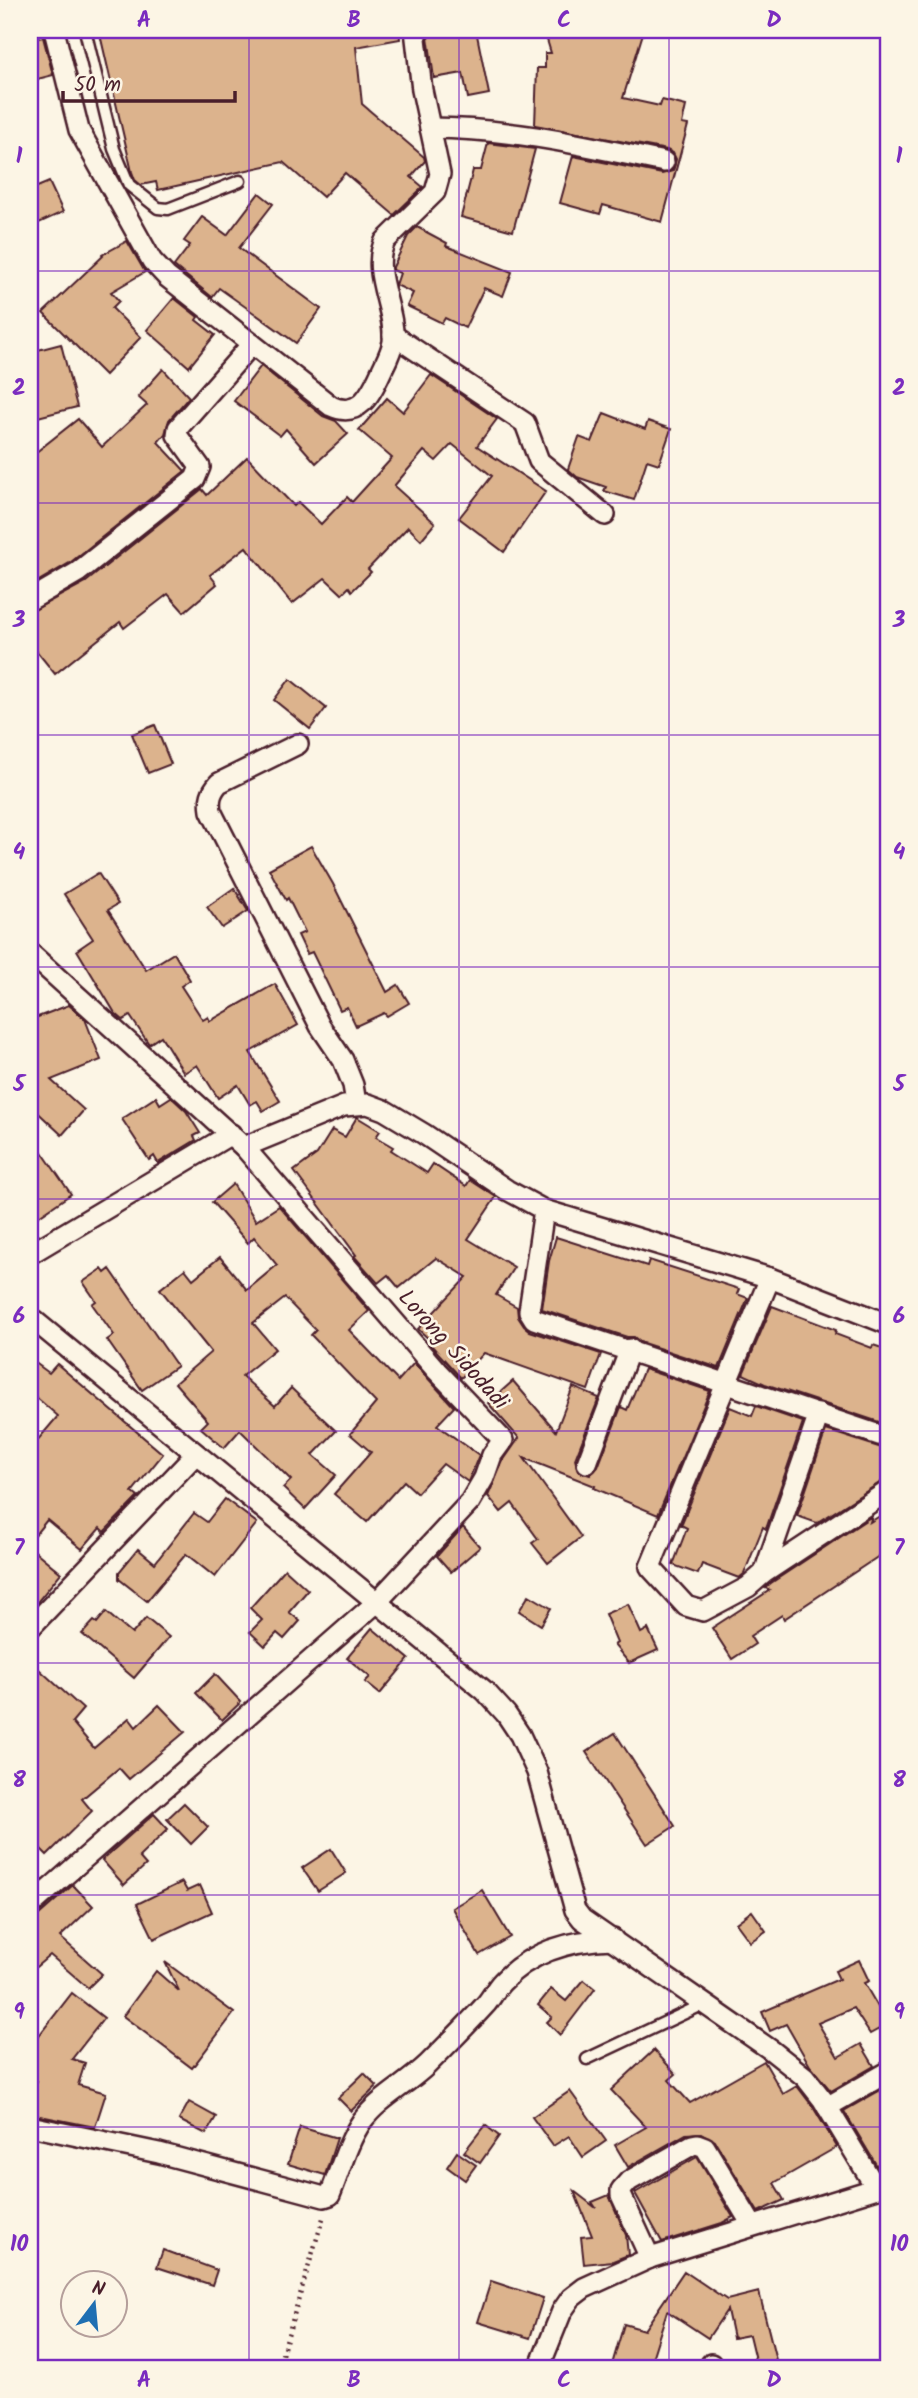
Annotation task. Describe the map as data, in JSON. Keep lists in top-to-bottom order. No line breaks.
{"streets":{"street":["Lorong Sidodadi"]},"scale_bar":"50 m","north":"top","grid":{"columns":["A","B","C","D"],"rows":["1","2","3","4","5","6","7","8","9","10"]}}
